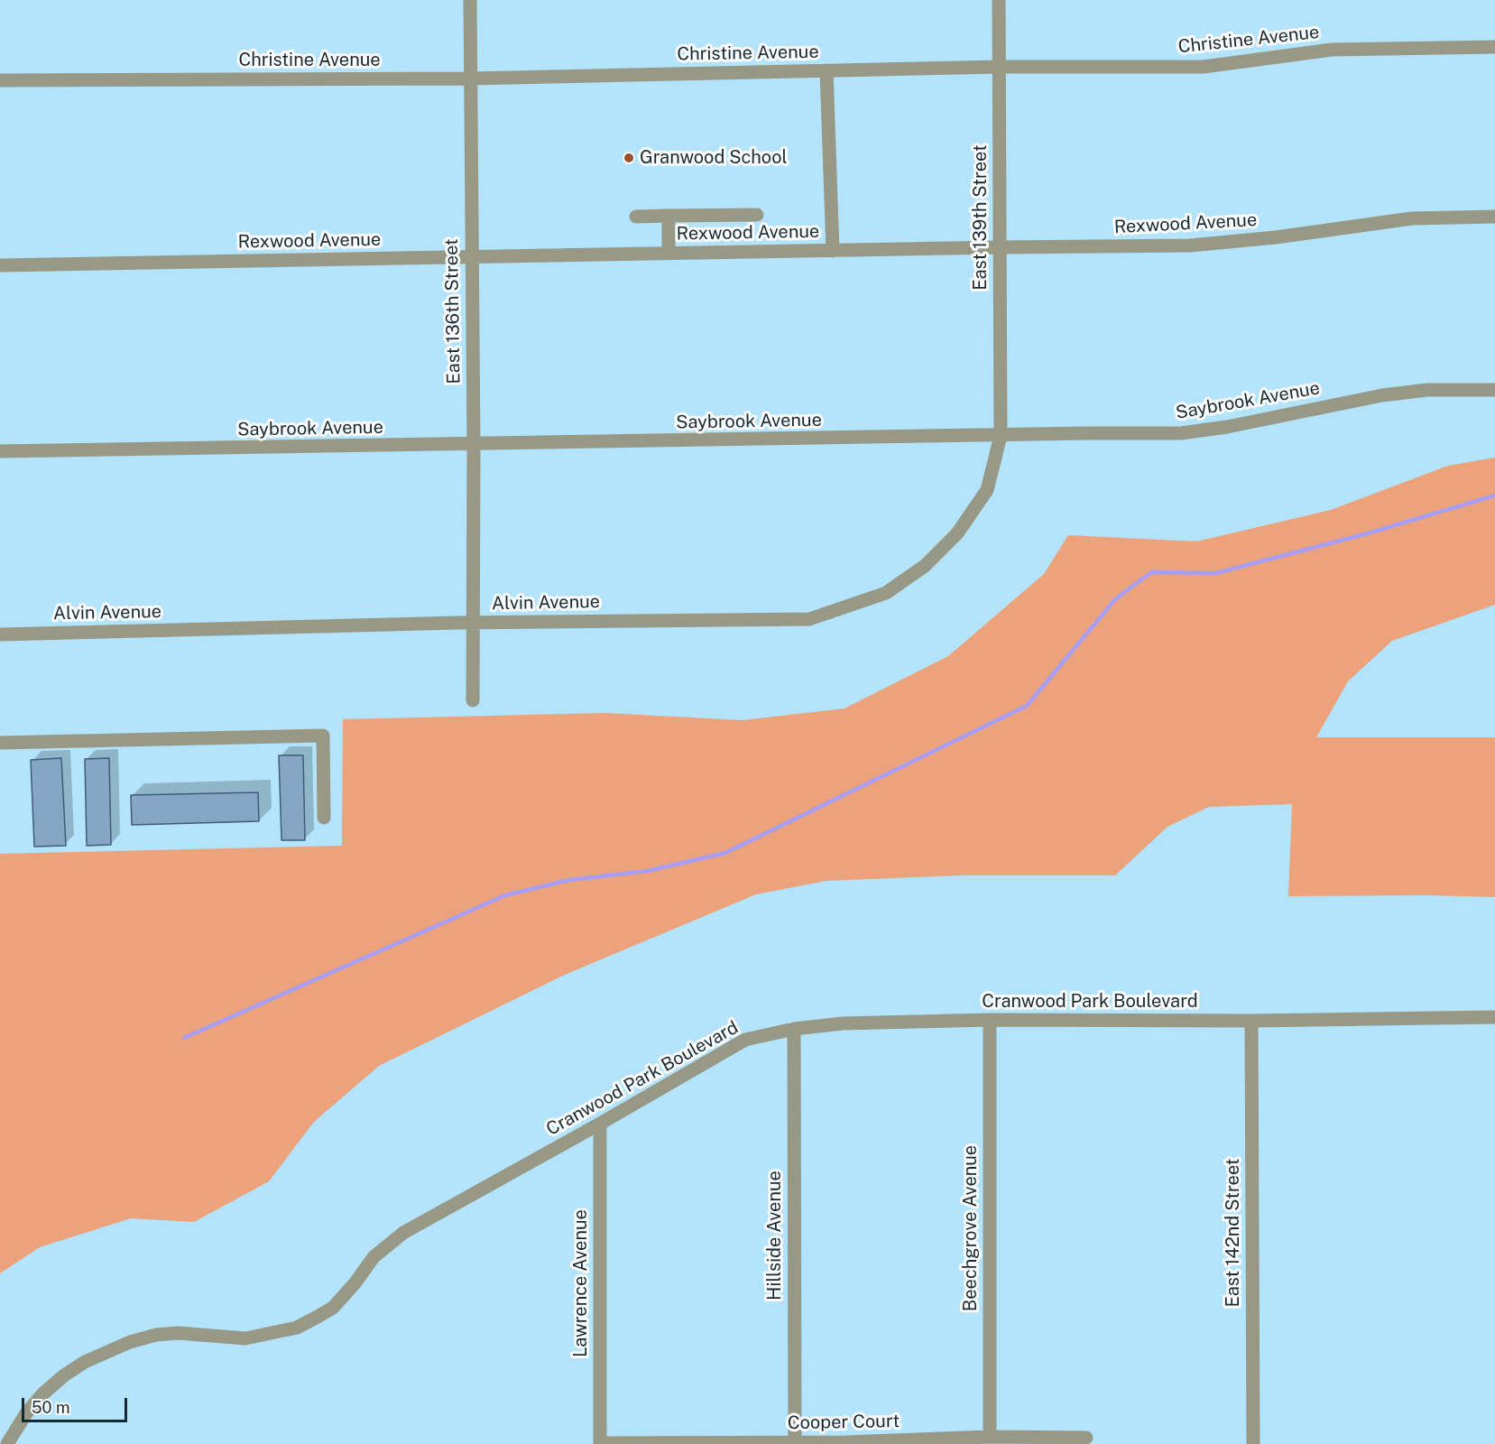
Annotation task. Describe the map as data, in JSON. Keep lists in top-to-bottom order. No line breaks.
{"streets":{"street":["Christine Avenue","East 139th Street","Rexwood Avenue","East 136th Street","Saybrook Avenue","Alvin Avenue","Cranwood Park Boulevard","Beechgrove Avenue","East 142nd Street","Hillside Avenue","Lawrence Avenue","Cooper Court"]},"crossings":[["Christine Avenue","East 139th Street"],["Christine Avenue","East 136th Street"],["East 139th Street","Rexwood Avenue"],["East 139th Street","Saybrook Avenue"],["East 139th Street","Alvin Avenue"],["Rexwood Avenue","East 136th Street"],["East 136th Street","Saybrook Avenue"],["East 136th Street","Alvin Avenue"],["Saybrook Avenue","Alvin Avenue"],["Cranwood Park Boulevard","Beechgrove Avenue"],["Cranwood Park Boulevard","East 142nd Street"],["Cranwood Park Boulevard","Hillside Avenue"],["Cranwood Park Boulevard","Lawrence Avenue"],["Beechgrove Avenue","Cooper Court"],["Hillside Avenue","Cooper Court"],["Lawrence Avenue","Cooper Court"]],"places":["Granwood School"],"scale_bar":"50 m"}
